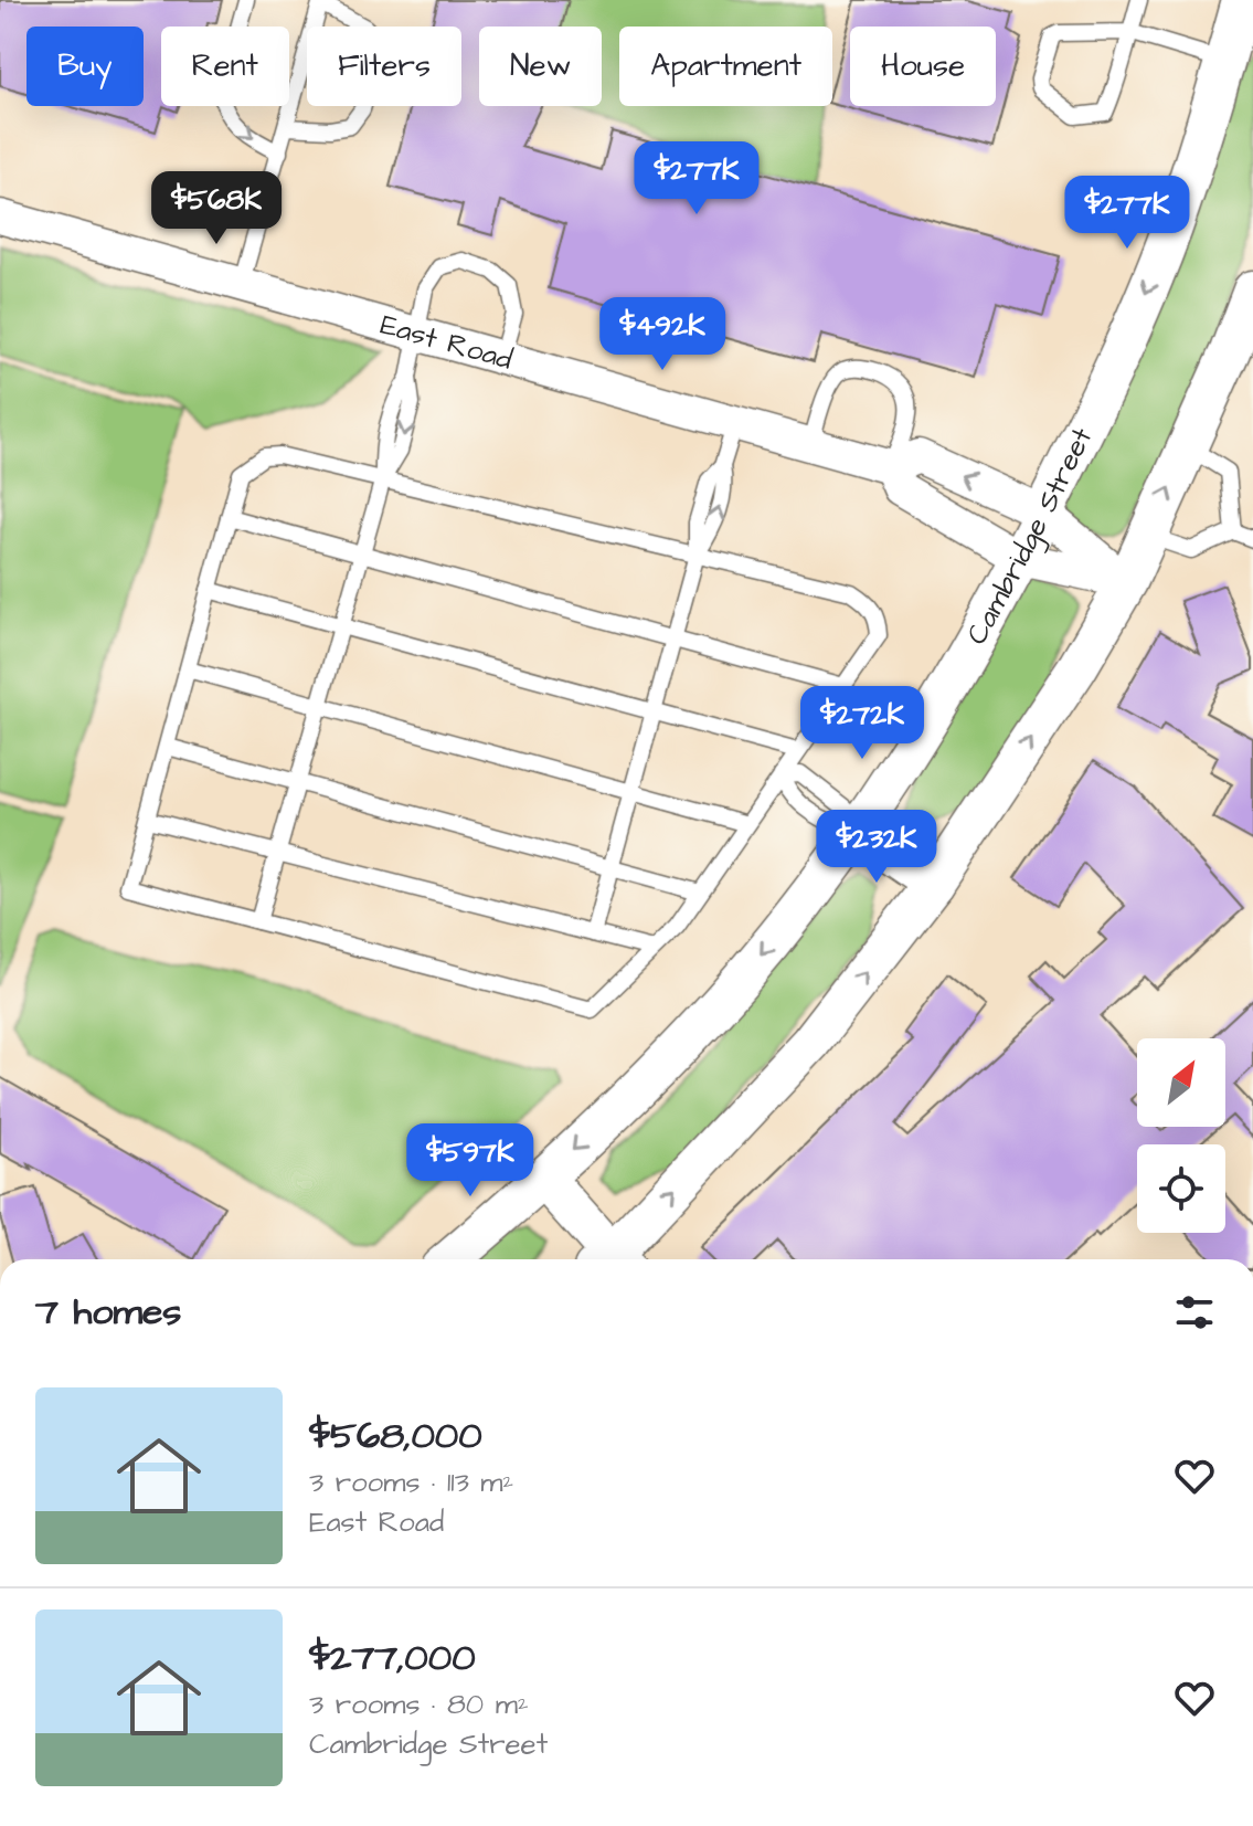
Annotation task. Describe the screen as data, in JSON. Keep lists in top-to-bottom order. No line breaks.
{"streets":{"street":["East Road","Cambridge Street"]},"crossings":[["East Road","Cambridge Street"]],"north":"top right","page":{"chip":["Buy","Rent","Filters","New","Apartment","House"],"price":["$277K","$568K","$277K","$492K","$272K","$232K","$597K"],"heading":"7 homes","list":[{"name":"$568,000","note":"3 rooms · 113 m² · East Road"},{"name":"$277,000","note":"3 rooms · 80 m² · Cambridge Street"}]}}
